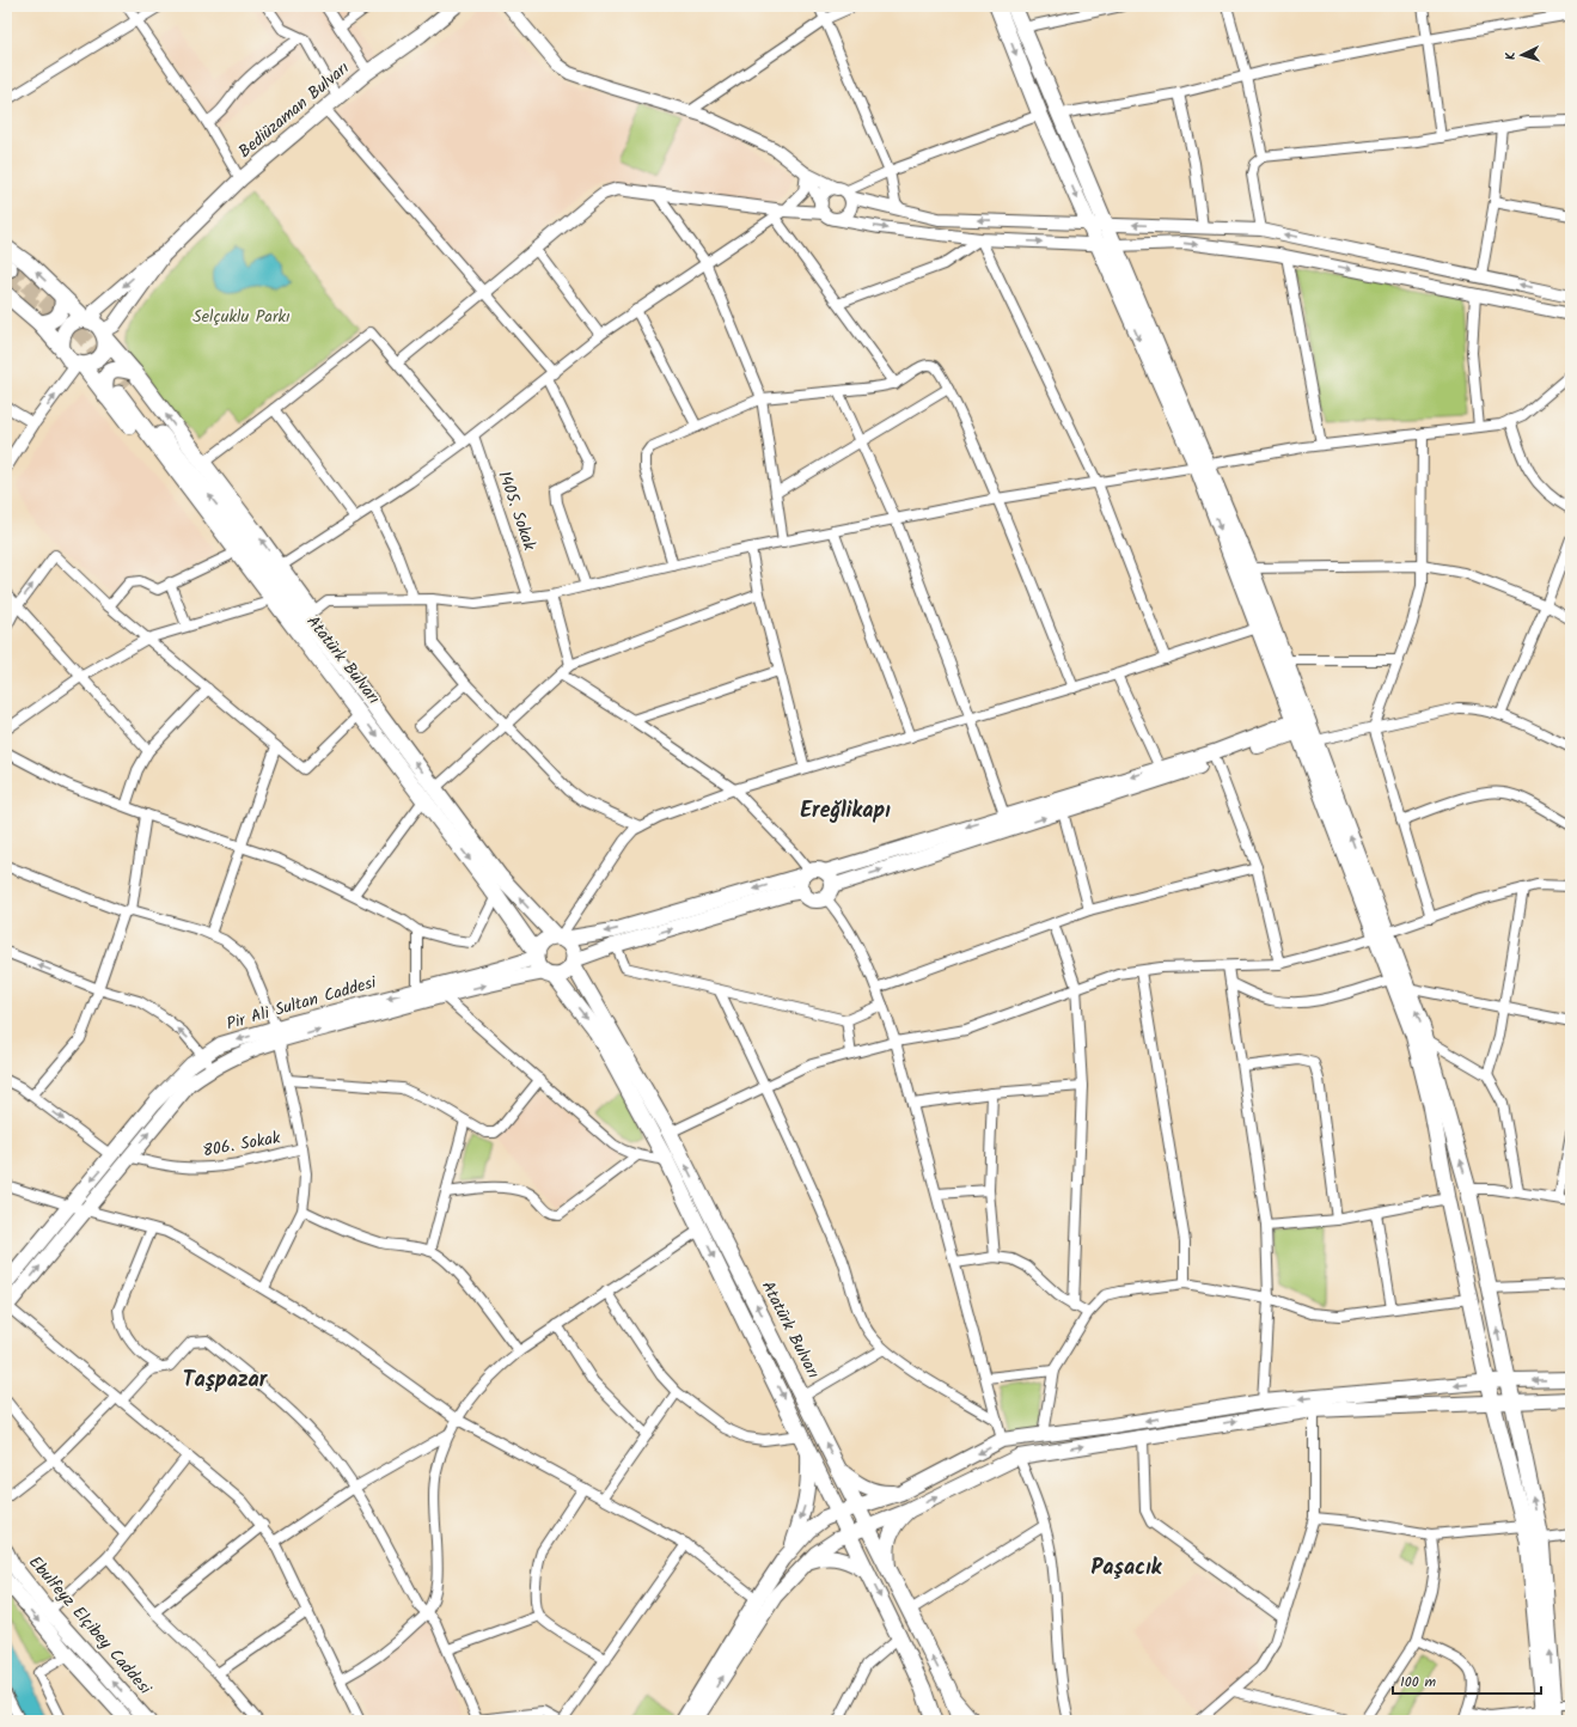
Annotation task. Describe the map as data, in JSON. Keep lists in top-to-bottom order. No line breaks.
{"streets":{"main road":["Bediüzaman Bulvarı","Atatürk Bulvarı","Pir Ali Sultan Caddesi","Ebulfeyz Elçibey Caddesi"],"street":["1405. Sokak","806. Sokak"]},"districts":["Ereğlikapı","Taşpazar","Paşacık"],"parks":["Selçuklu Parkı"],"scale_bar":"100 m","north":"left"}
